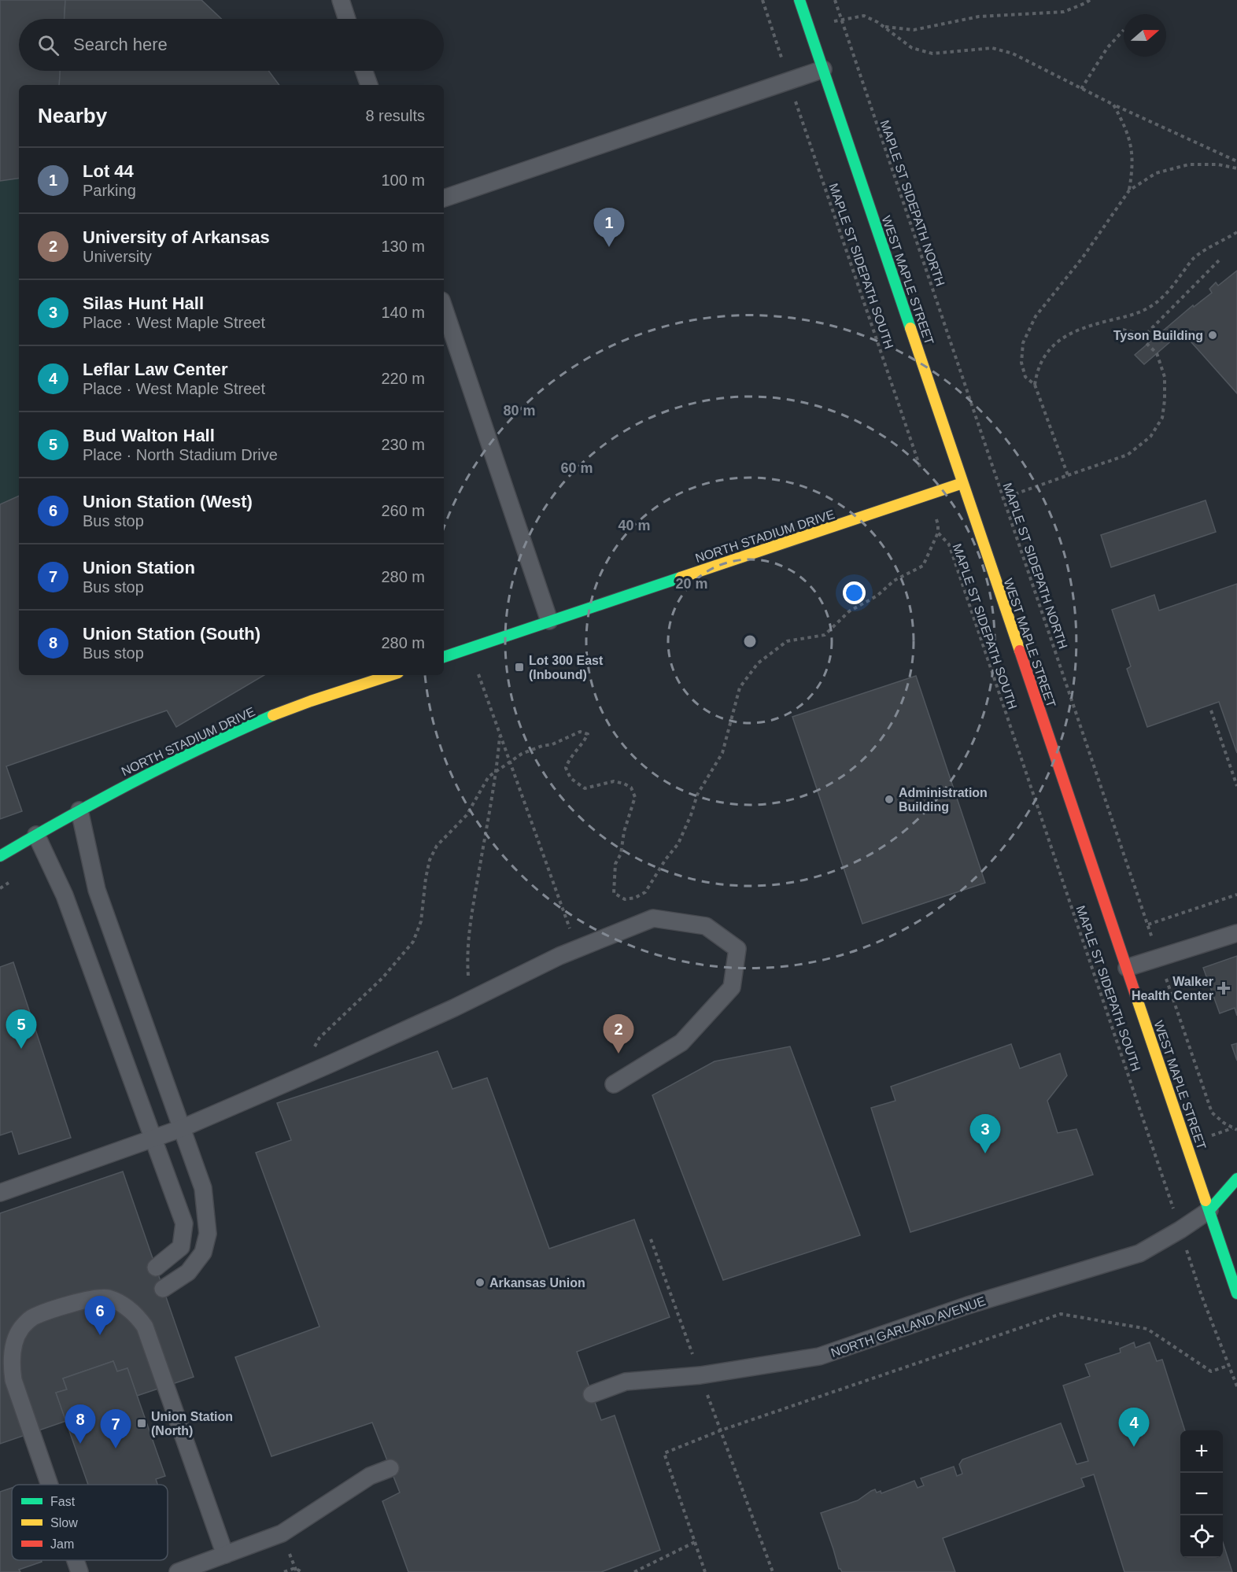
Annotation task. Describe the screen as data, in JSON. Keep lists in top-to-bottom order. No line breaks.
{"streets":{"main road":["WEST MAPLE STREET","NORTH STADIUM DRIVE","NORTH GARLAND AVENUE"],"path":["MAPLE ST SIDEPATH NORTH","MAPLE ST SIDEPATH SOUTH"]},"crossings":[["MAPLE ST SIDEPATH SOUTH","NORTH STADIUM DRIVE"],["WEST MAPLE STREET","NORTH STADIUM DRIVE"],["WEST MAPLE STREET","NORTH GARLAND AVENUE"]],"places":{"other":["Tyson Building","Administration Building","Arkansas Union"],"transit":["Lot 300 East (Inbound)","Union Station (North)"],"health":["Walker Health Center"]},"legend":["Fast","Slow","Jam"],"north":"right","page":{"search":"Search here","heading":["Nearby","8 results"],"list":[{"mark":"1","name":"Lot 44","note":"Parking","value":"100 m"},{"mark":"2","name":"University of Arkansas","note":"University","value":"130 m"},{"mark":"3","name":"Silas Hunt Hall","note":"Place · West Maple Street","value":"140 m"},{"mark":"4","name":"Leflar Law Center","note":"Place · West Maple Street","value":"220 m"},{"mark":"5","name":"Bud Walton Hall","note":"Place · North Stadium Drive","value":"230 m"},{"mark":"6","name":"Union Station (West)","note":"Bus stop","value":"260 m"},{"mark":"7","name":"Union Station","note":"Bus stop","value":"280 m"},{"mark":"8","name":"Union Station (South)","note":"Bus stop","value":"280 m"}],"pins":["1","5","2","3","6","8","4","7"],"map_buttons":["+","−"]},"rings":["80 m","60 m","40 m","20 m"]}
